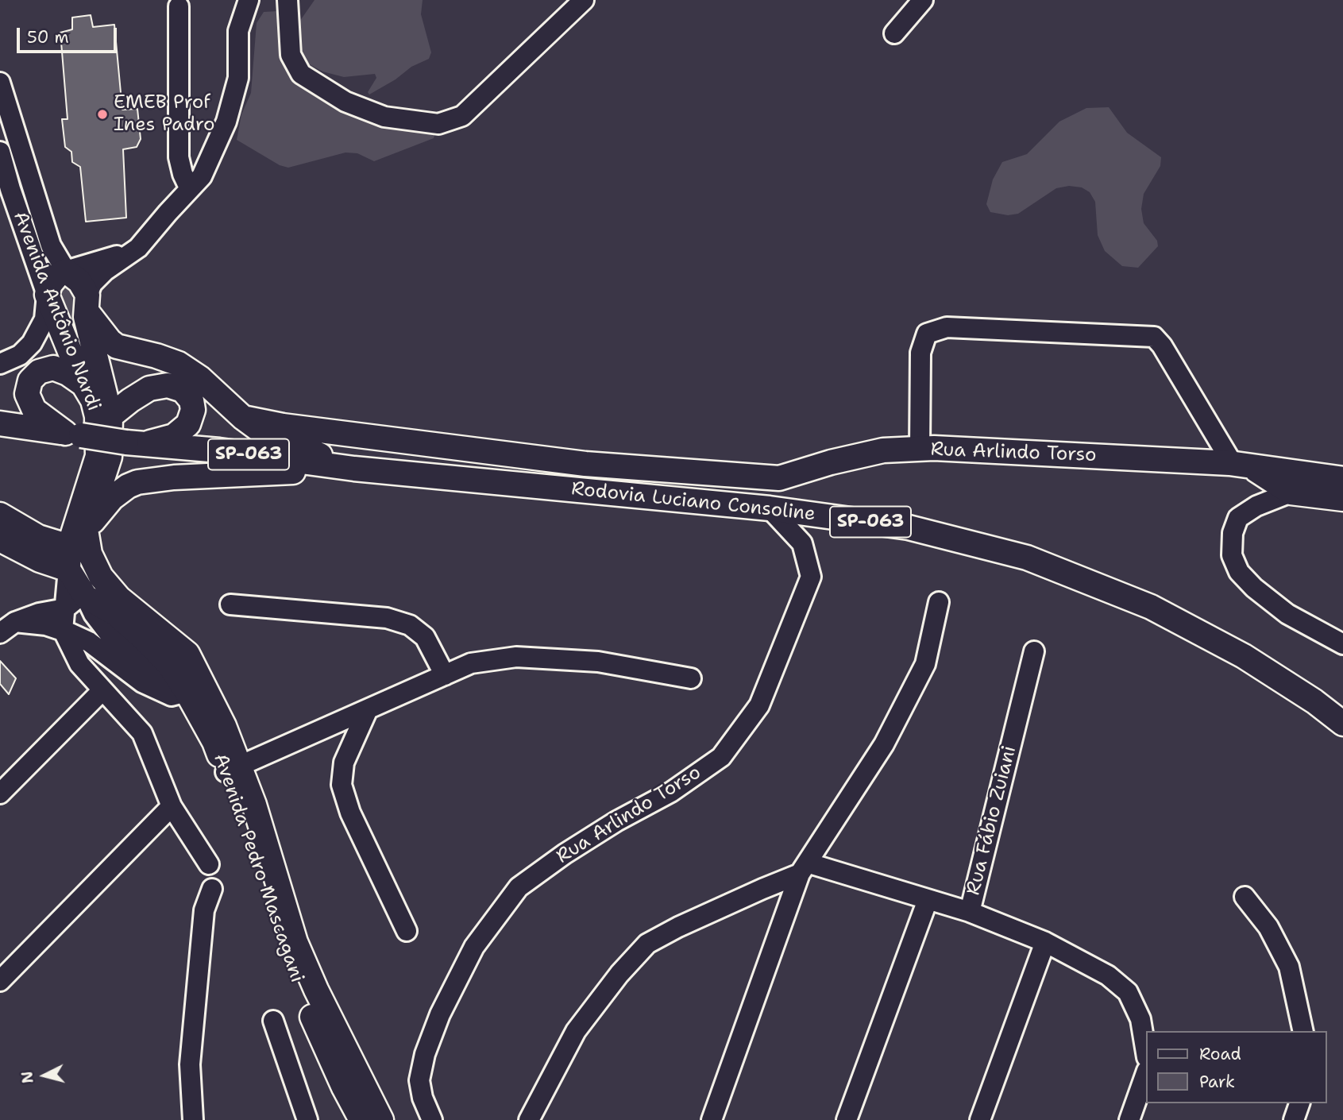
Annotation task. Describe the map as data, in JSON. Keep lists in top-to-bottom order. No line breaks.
{"streets":{"main road":["Avenida Antônio Nardi","Rua Arlindo Torso","SP-063","Rodovia Luciano Consoline","Avenida Pedro Mascagani"],"street":["Rua Fábio Zuiani"]},"crossings":[["Avenida Antônio Nardi","Avenida Pedro Mascagani"],["Rua Arlindo Torso","Rodovia Luciano Consoline"]],"places":["EMEB Prof Ines Padro"],"legend":["Road","Park"],"scale_bar":"50 m","north":"left"}
